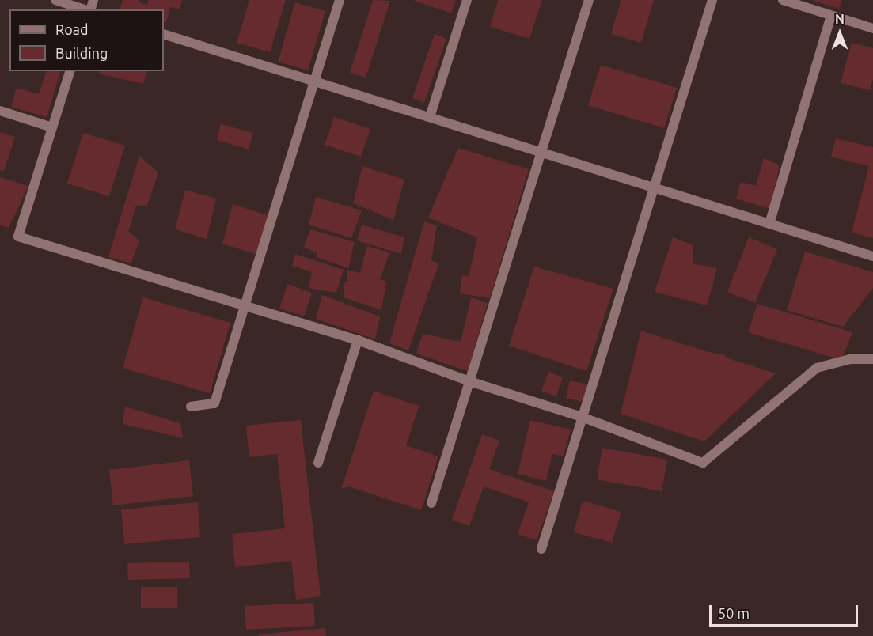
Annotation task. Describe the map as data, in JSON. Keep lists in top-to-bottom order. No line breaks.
{"legend":["Road","Building"],"scale_bar":"50 m","north":"top"}
